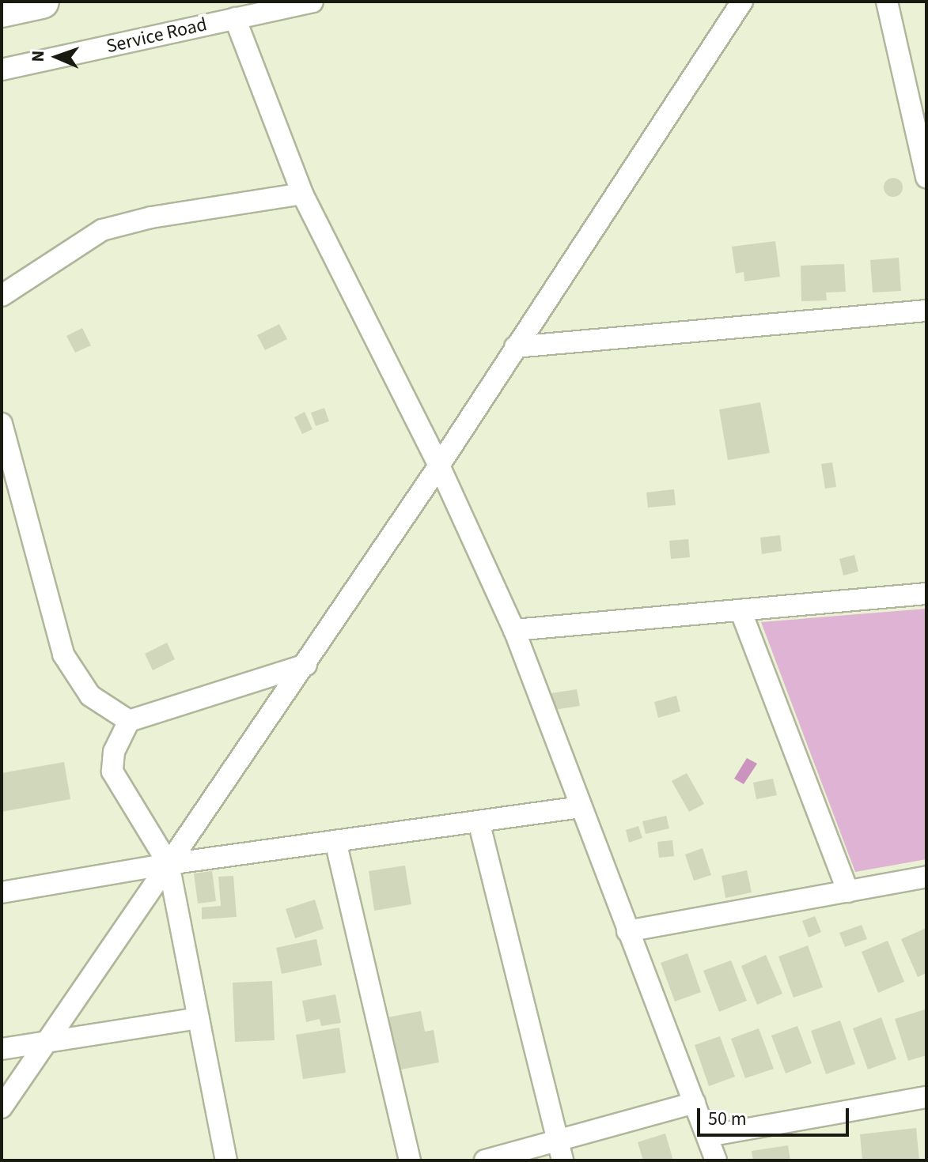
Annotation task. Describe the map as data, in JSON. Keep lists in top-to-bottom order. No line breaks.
{"streets":{"street":["Service Road"]},"scale_bar":"50 m","north":"left"}
